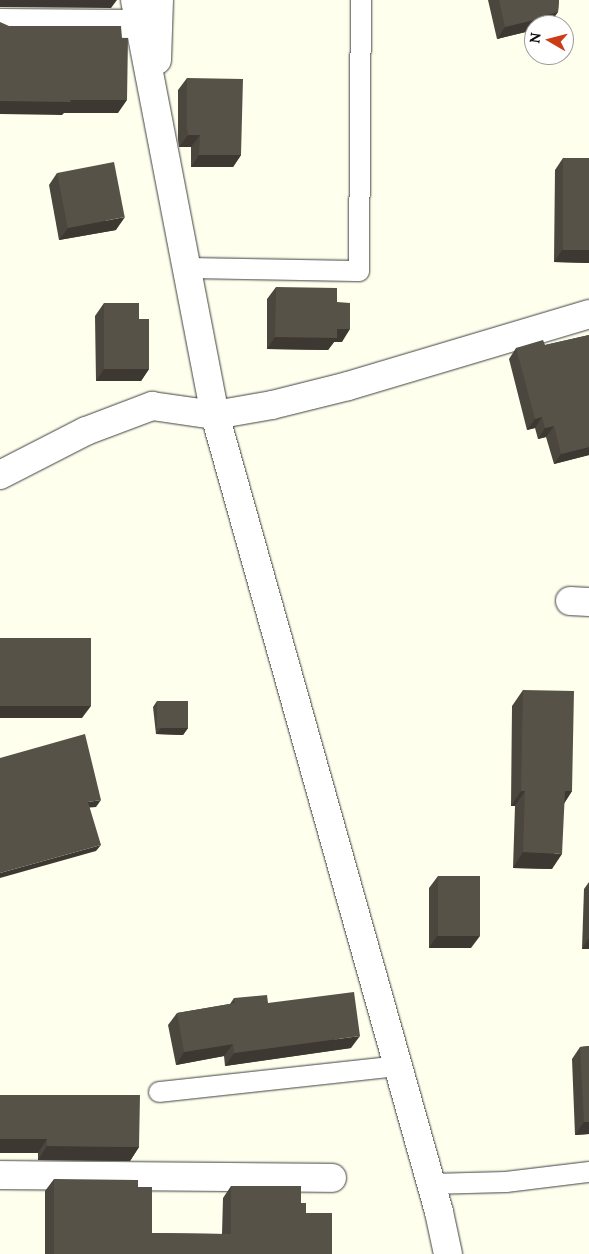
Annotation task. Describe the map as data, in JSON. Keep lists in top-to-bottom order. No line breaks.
{"north":"left"}
